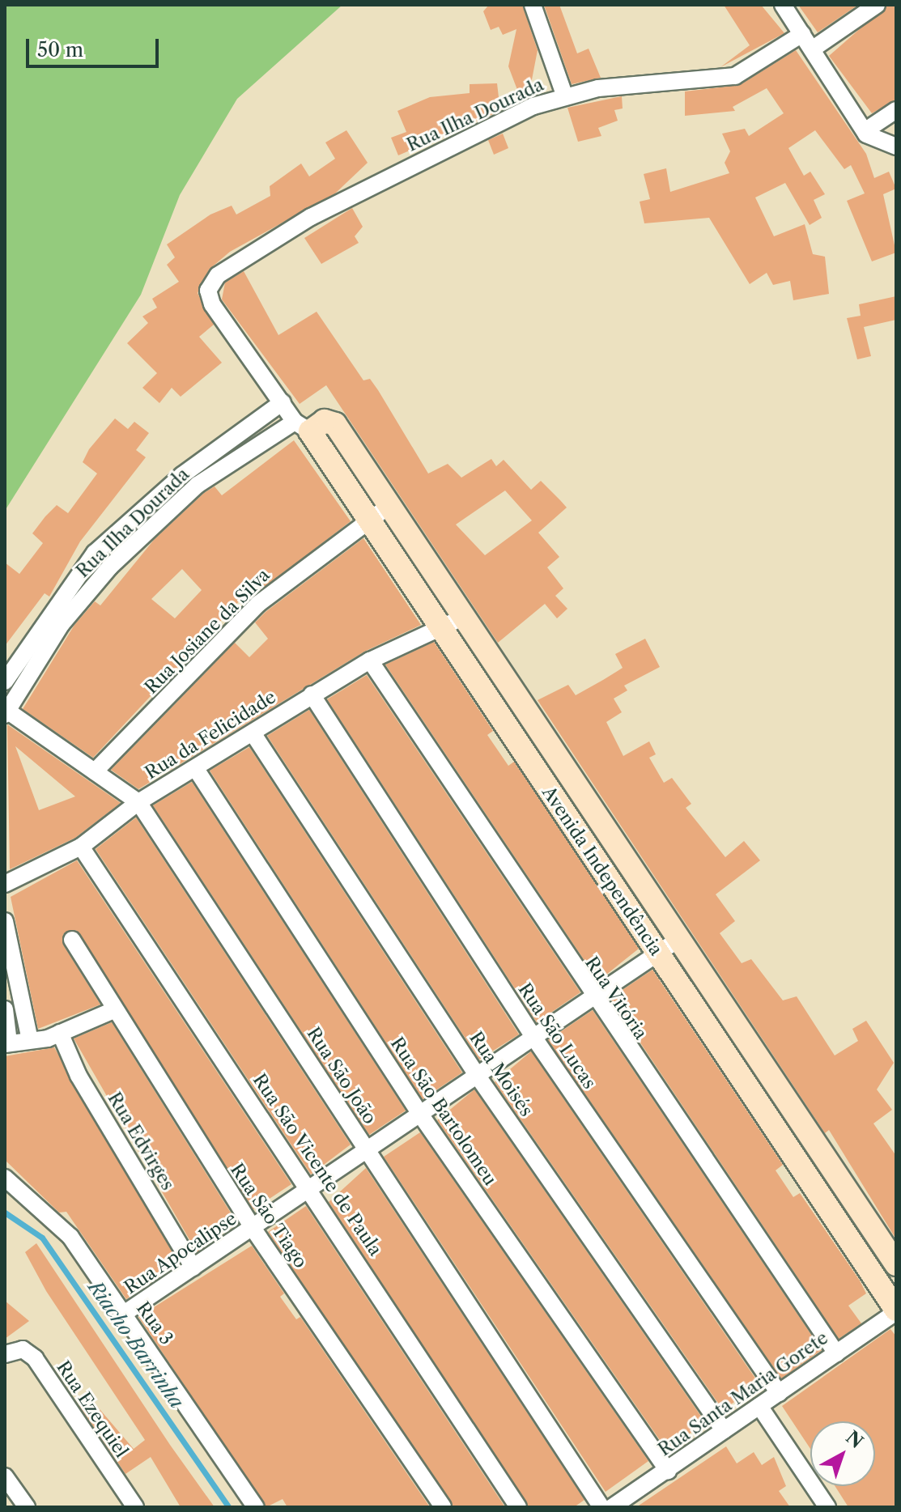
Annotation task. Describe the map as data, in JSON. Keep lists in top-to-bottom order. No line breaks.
{"streets":{"main road":["Avenida Independência"],"street":["Rua Ilha Dourada","Rua Josiane da Silva","Rua da Felicidade","Rua Vitória","Rua São Lucas","Rua Moisés","Rua São João","Rua São Bartolomeu","Rua Edvirges","Rua São Vicente de Paula","Rua São Tiago","Rua Apocalipse","Rua 3","Rua Santa Maria Gorete","Rua Ezequiel"]},"crossings":[["Rua Ilha Dourada","Avenida Independência"],["Rua Ilha Dourada","Rua São João"],["Rua Josiane da Silva","Avenida Independência"],["Rua Josiane da Silva","Rua São João"],["Rua da Felicidade","Avenida Independência"],["Rua da Felicidade","Rua Vitória"],["Rua da Felicidade","Rua São Lucas"],["Rua da Felicidade","Rua Moisés"],["Rua da Felicidade","Rua São João"],["Rua da Felicidade","Rua São Bartolomeu"],["Rua da Felicidade","Rua São Vicente de Paula"],["Avenida Independência","Rua Apocalipse"],["Avenida Independência","Rua Santa Maria Gorete"],["Rua Vitória","Rua Apocalipse"],["Rua Vitória","Rua Santa Maria Gorete"],["Rua São Lucas","Rua Apocalipse"],["Rua São Lucas","Rua Santa Maria Gorete"],["Rua Moisés","Rua Apocalipse"],["Rua Moisés","Rua Santa Maria Gorete"],["Rua São João","Rua Apocalipse"],["Rua São João","Rua Santa Maria Gorete"],["Rua São Bartolomeu","Rua Apocalipse"],["Rua São Bartolomeu","Rua Santa Maria Gorete"],["Rua Edvirges","Rua Apocalipse"],["Rua São Vicente de Paula","Rua Apocalipse"],["Rua São Tiago","Rua Apocalipse"],["Rua Apocalipse","Rua 3"]],"water":["Riacho Barrinha"],"scale_bar":"50 m","north":"top right"}
